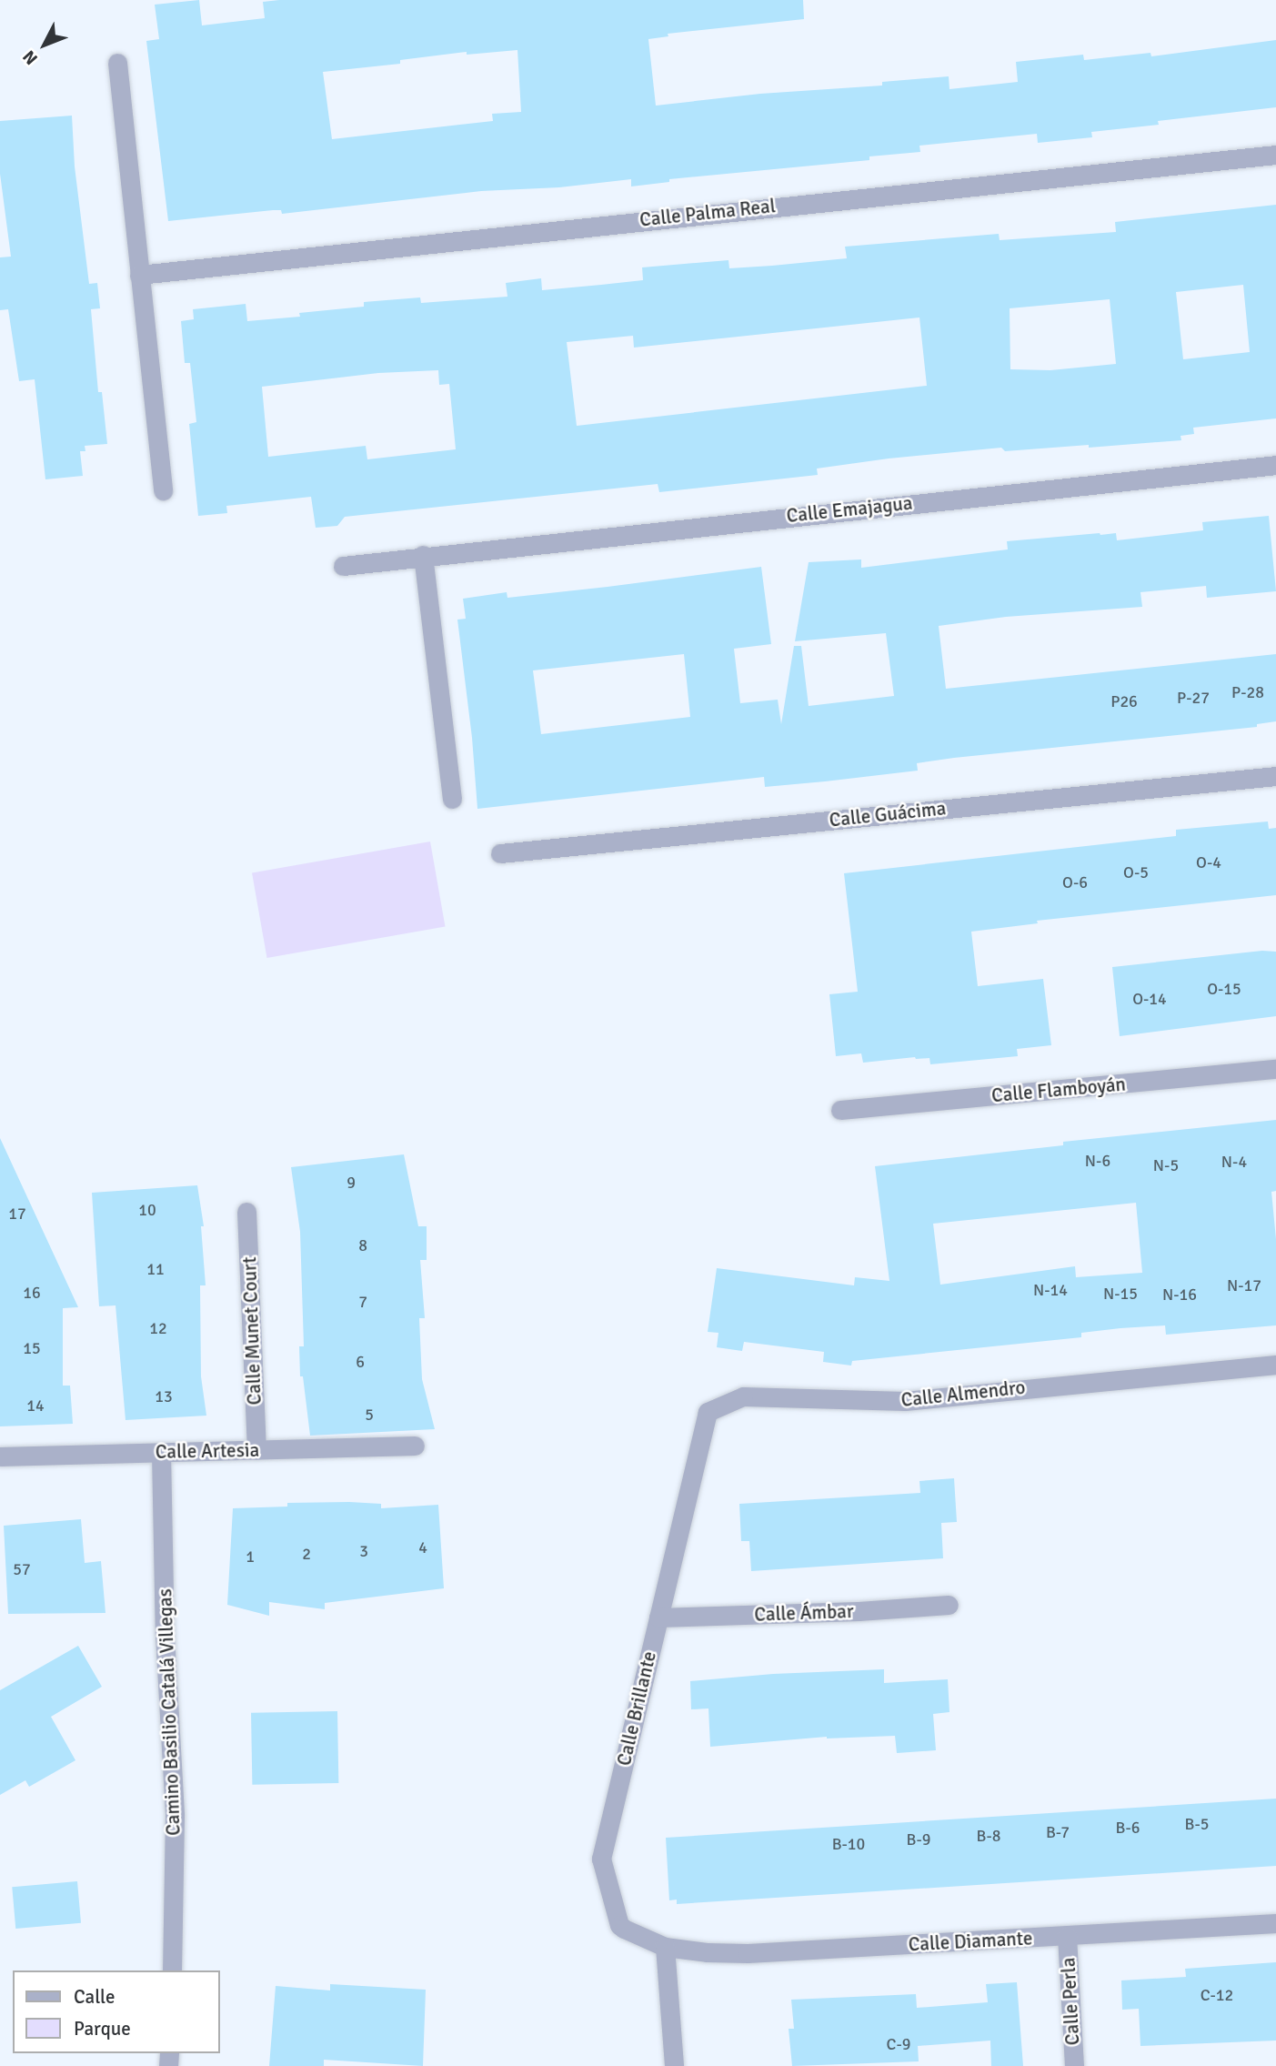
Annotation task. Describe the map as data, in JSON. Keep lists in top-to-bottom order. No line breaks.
{"streets":{"street":["Calle Palma Real","Calle Emajagua","Calle Guácima","Calle Flamboyán","Calle Munet Court","Calle Almendro","Calle Artesia","Calle Ámbar","Calle Brillante","Camino Basilio Catalá Villegas","Calle Diamante","Calle Perla"]},"crossings":[["Calle Munet Court","Calle Artesia"],["Calle Almendro","Calle Brillante"],["Calle Artesia","Camino Basilio Catalá Villegas"],["Calle Ámbar","Calle Brillante"],["Calle Brillante","Calle Diamante"],["Calle Diamante","Calle Perla"]],"house_numbers":["P-28","P-27","P26","O-4","O-5","O-6","O-15","O-14","N-6","N-4","N-5","9","10","17","8","11","N-17","N-14","16","N-15","N-16","7","12","15","6","13","14","5","4","3","2","1","57","B-5","B-6","B-7","B-8","B-9","B-10","C-12","C-9"],"legend":["Calle","Parque"],"north":"bottom left"}
